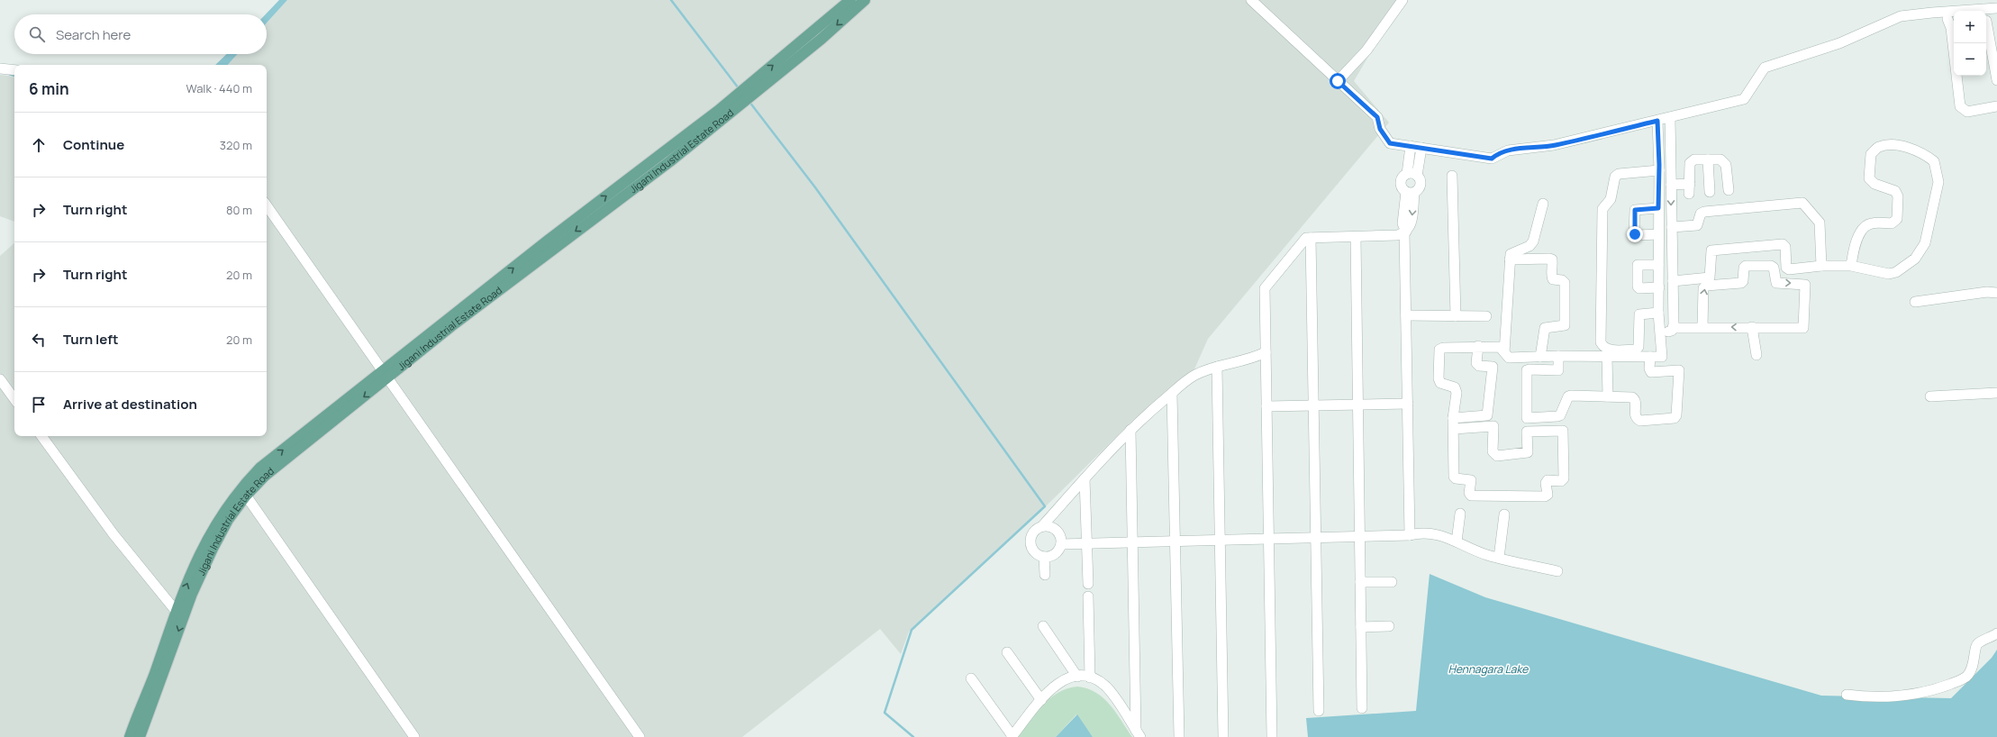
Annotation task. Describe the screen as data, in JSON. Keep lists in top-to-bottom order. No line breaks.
{"streets":{"main road":["Jigani Industrial Estate Road"]},"water":["Hennagara Lake"],"page":{"map_buttons":["+","−"],"search":"Search here","heading":["6 min","Walk · 440 m"],"list":[["Continue","320 m"],["Turn right","80 m"],["Turn right","20 m"],["Turn left","20 m"],"Arrive at destination"]}}
